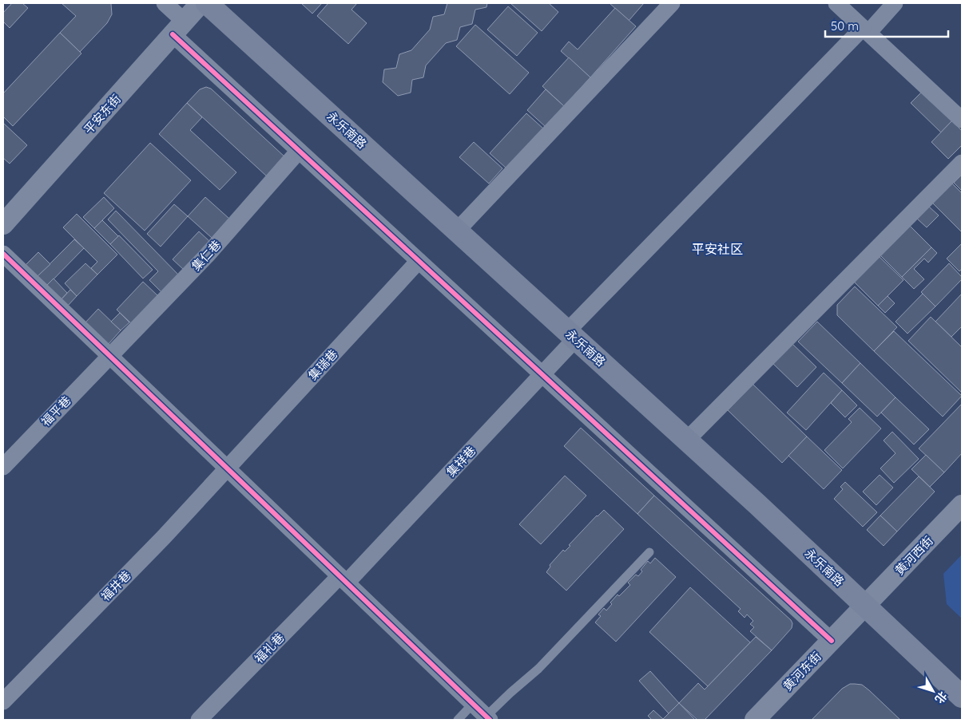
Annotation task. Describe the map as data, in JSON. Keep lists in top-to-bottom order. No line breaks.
{"streets":{"main road":["永乐南路"],"street":["平安东街","集仁巷","集瑞巷","福平巷","集祥巷","黄河西街","福井巷","福礼巷","黄河东街"]},"crossings":[["永乐南路","集祥巷"],["永乐南路","黄河西街"],["永乐南路","黄河东街"],["集仁巷","福平巷"],["集瑞巷","福井巷"],["集祥巷","福礼巷"],["黄河西街","黄河东街"]],"districts":["平安社区"],"scale_bar":"50 m","north":"bottom right"}
